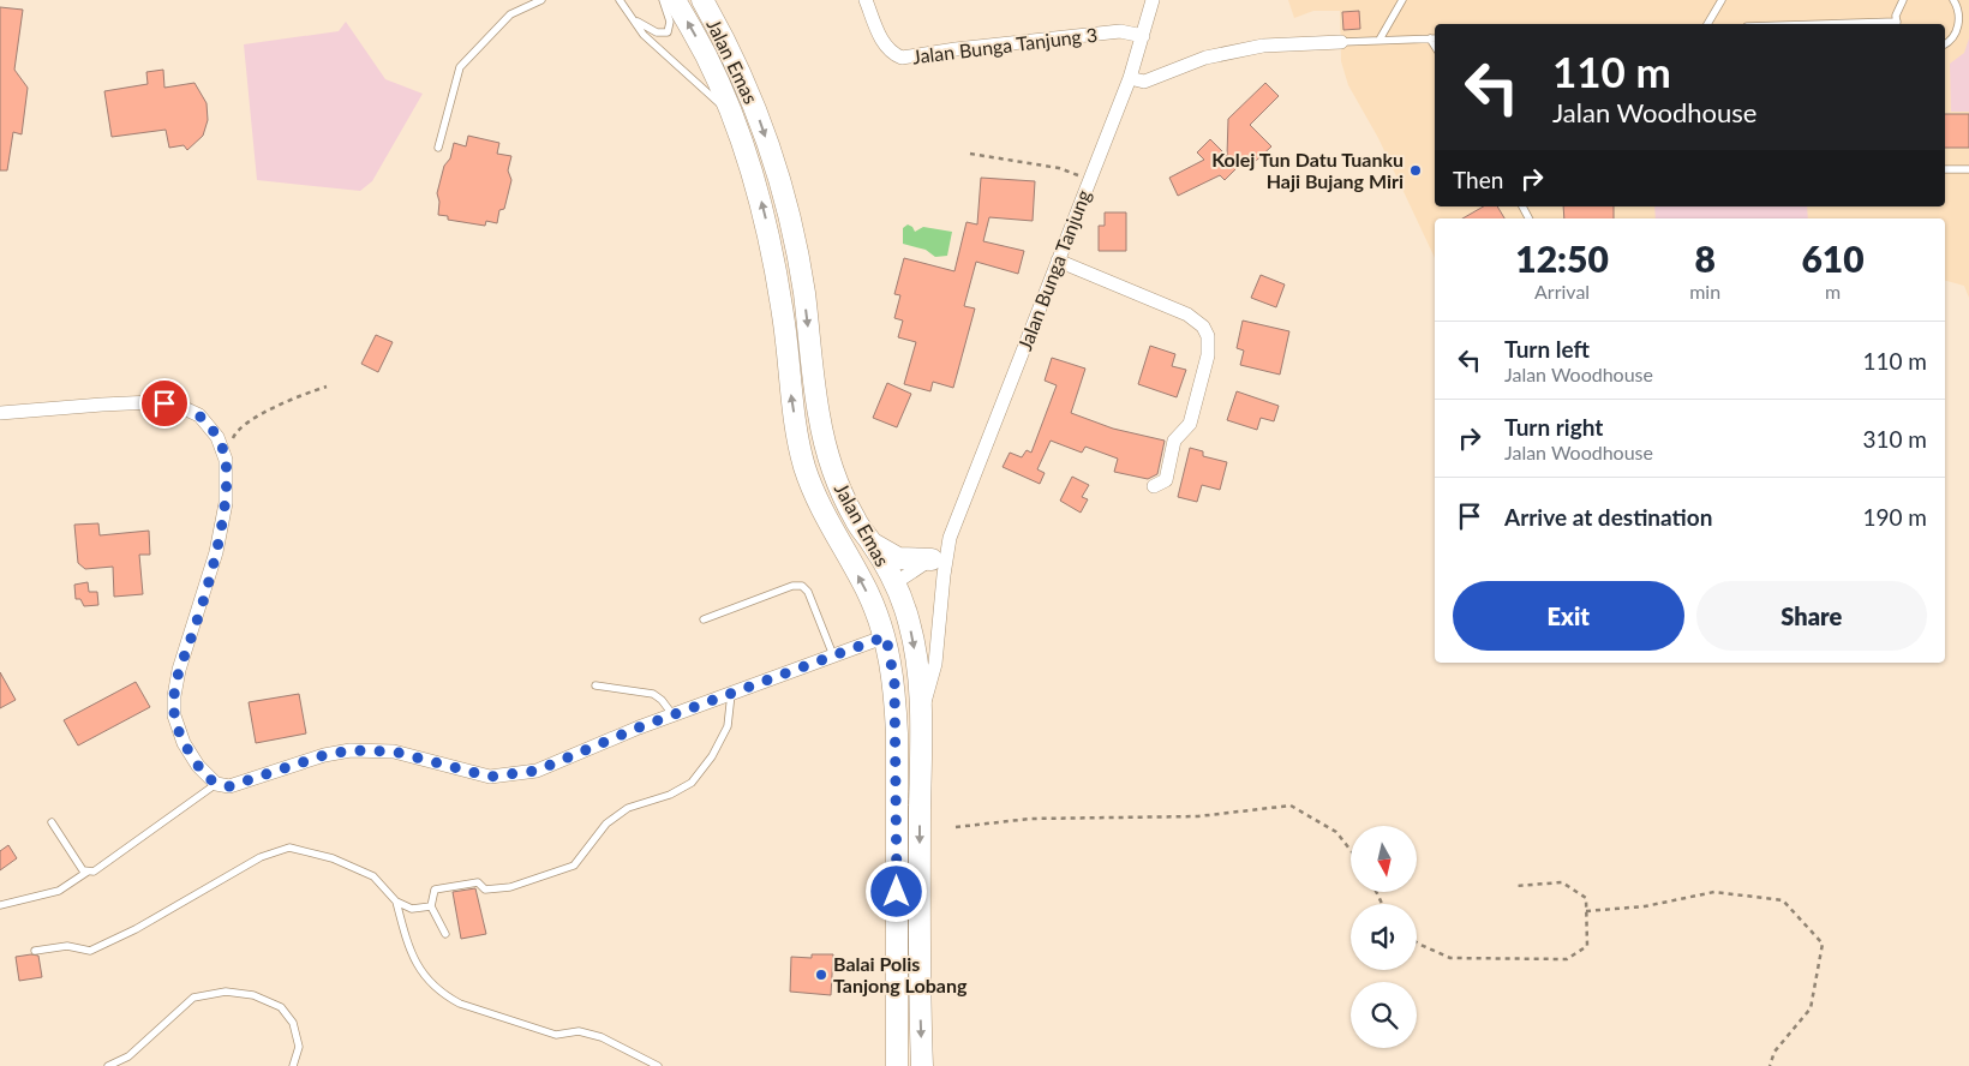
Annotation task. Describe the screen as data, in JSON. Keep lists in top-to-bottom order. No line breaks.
{"streets":{"main road":["Jalan Emas"],"street":["Jalan Bunga Tanjung 3","Jalan Bunga Tanjung"]},"crossings":[["Jalan Bunga Tanjung 3","Jalan Bunga Tanjung"]],"places":["Kolej Tun Datu Tuanku Haji Bujang Miri","Balai Polis Tanjong Lobang"],"north":"bottom","page":{"turn":["110 m","Jalan Woodhouse"],"then":"Then","eta":["12:50","Arrival","8","min","610","m"],"list":[{"name":"Turn left","note":"Jalan Woodhouse","value":"110 m"},{"name":"Turn right","note":"Jalan Woodhouse","value":"310 m"},{"name":"Arrive at destination","value":"190 m"}],"buttons":["Exit","Share"]}}
